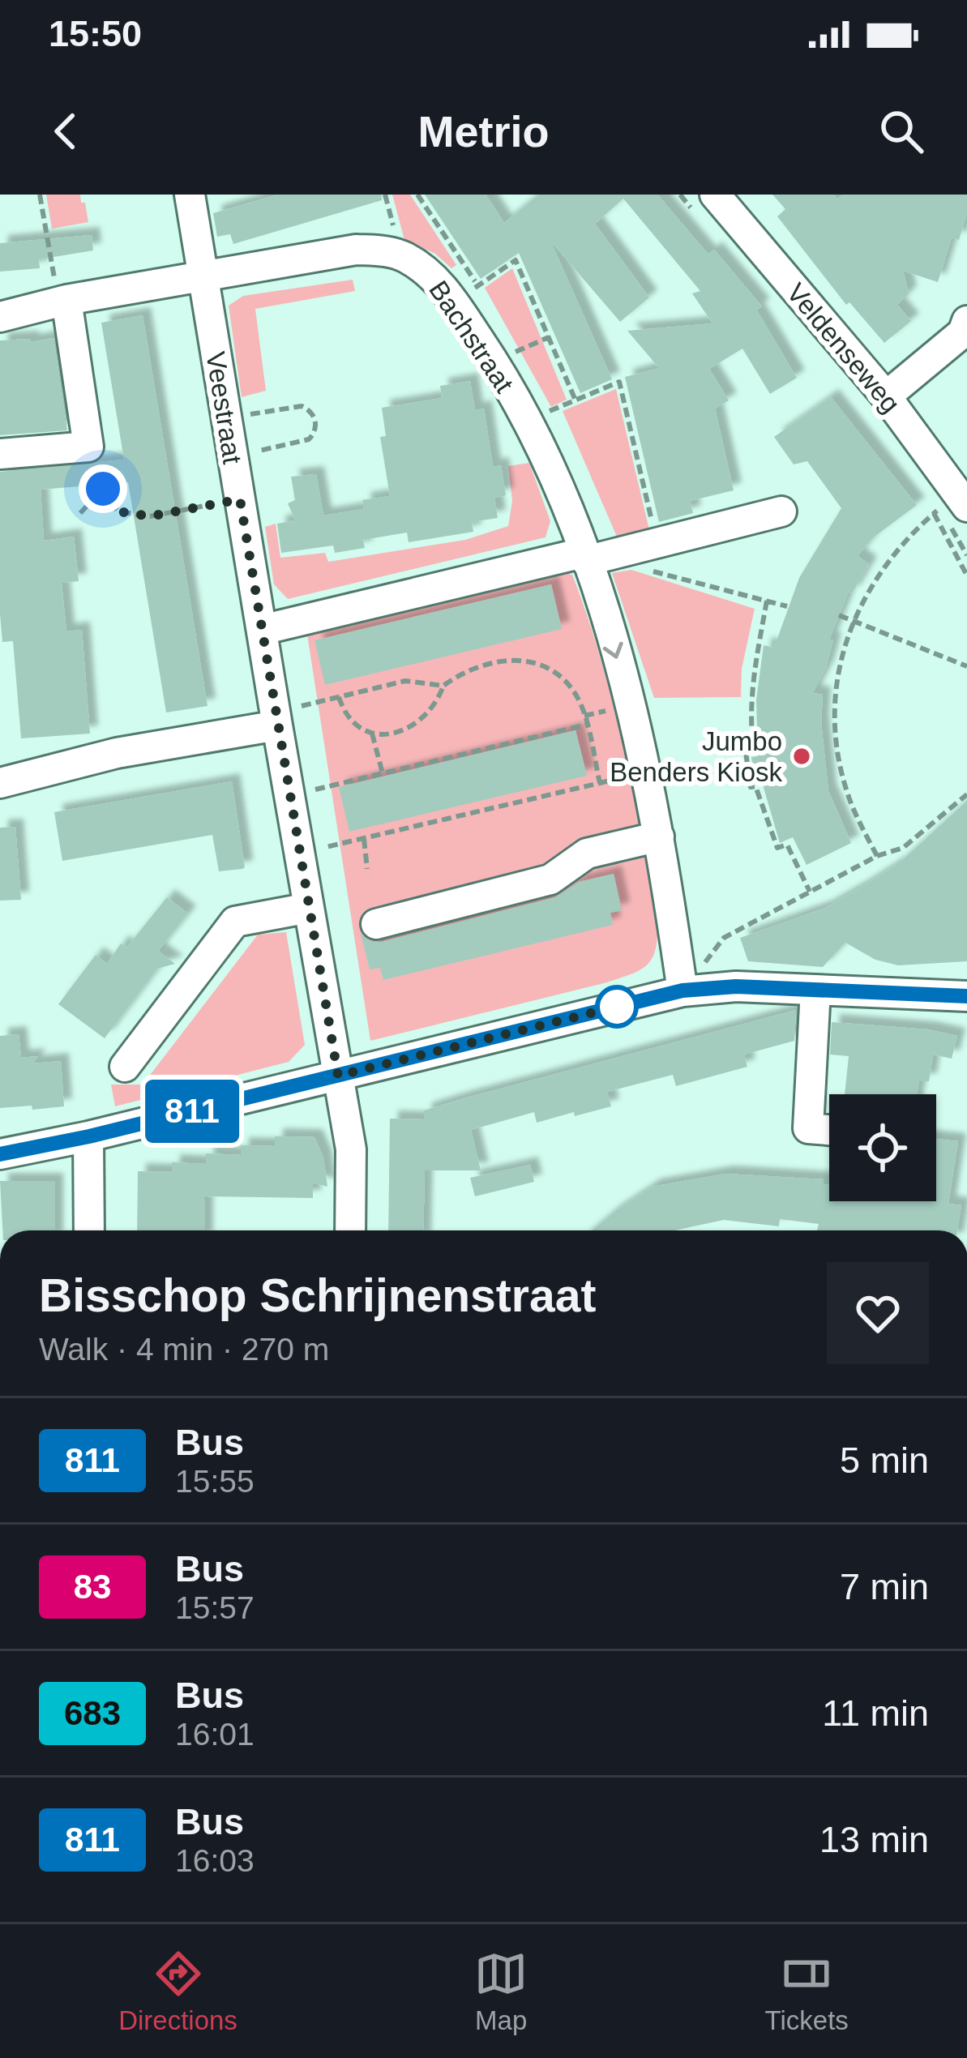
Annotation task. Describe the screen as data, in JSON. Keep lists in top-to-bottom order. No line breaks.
{"streets":{"street":["Bachstraat","Veldenseweg","Veestraat"]},"crossings":[["Bachstraat","Veestraat"]],"places":["Jumbo Benders Kiosk"],"lines":["bus line 811"],"page":{"status":"15:50","header":"Metrio","on_map":"811","heading":["Bisschop Schrijnenstraat","Walk · 4 min · 270 m"],"list":[{"mark":"811","name":"Bus","note":"15:55","value":"5 min"},{"mark":"83","name":"Bus","note":"15:57","value":"7 min"},{"mark":"683","name":"Bus","note":"16:01","value":"11 min"},{"mark":"811","name":"Bus","note":"16:03","value":"13 min"}],"tabs":["Directions","Map","Tickets"]}}
